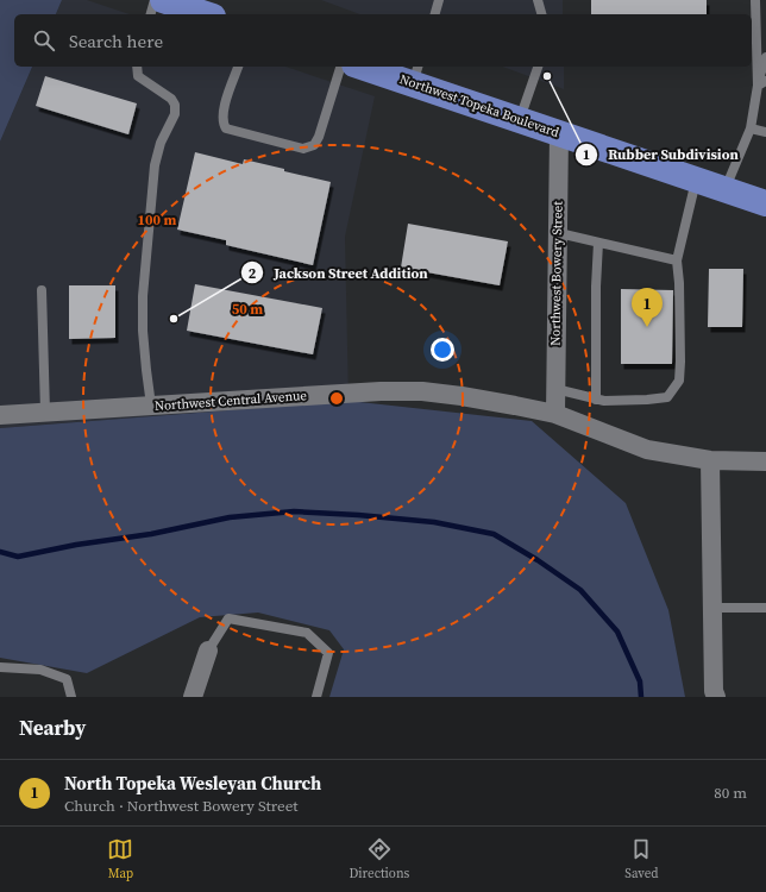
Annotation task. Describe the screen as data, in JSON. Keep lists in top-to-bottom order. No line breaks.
{"streets":{"main road":["Northwest Topeka Boulevard"],"street":["Northwest Bowery Street","Northwest Central Avenue"]},"crossings":[["Northwest Topeka Boulevard","Northwest Bowery Street"],["Northwest Bowery Street","Northwest Central Avenue"]],"places":["Rubber Subdivision","Jackson Street Addition"],"page":{"search":"Search here","pins":"1","heading":"Nearby","list":[{"mark":"1","name":"North Topeka Wesleyan Church","note":"Church · Northwest Bowery Street","value":"80 m"}],"nav":["Map","Directions","Saved"]},"rings":["100 m","50 m"]}
